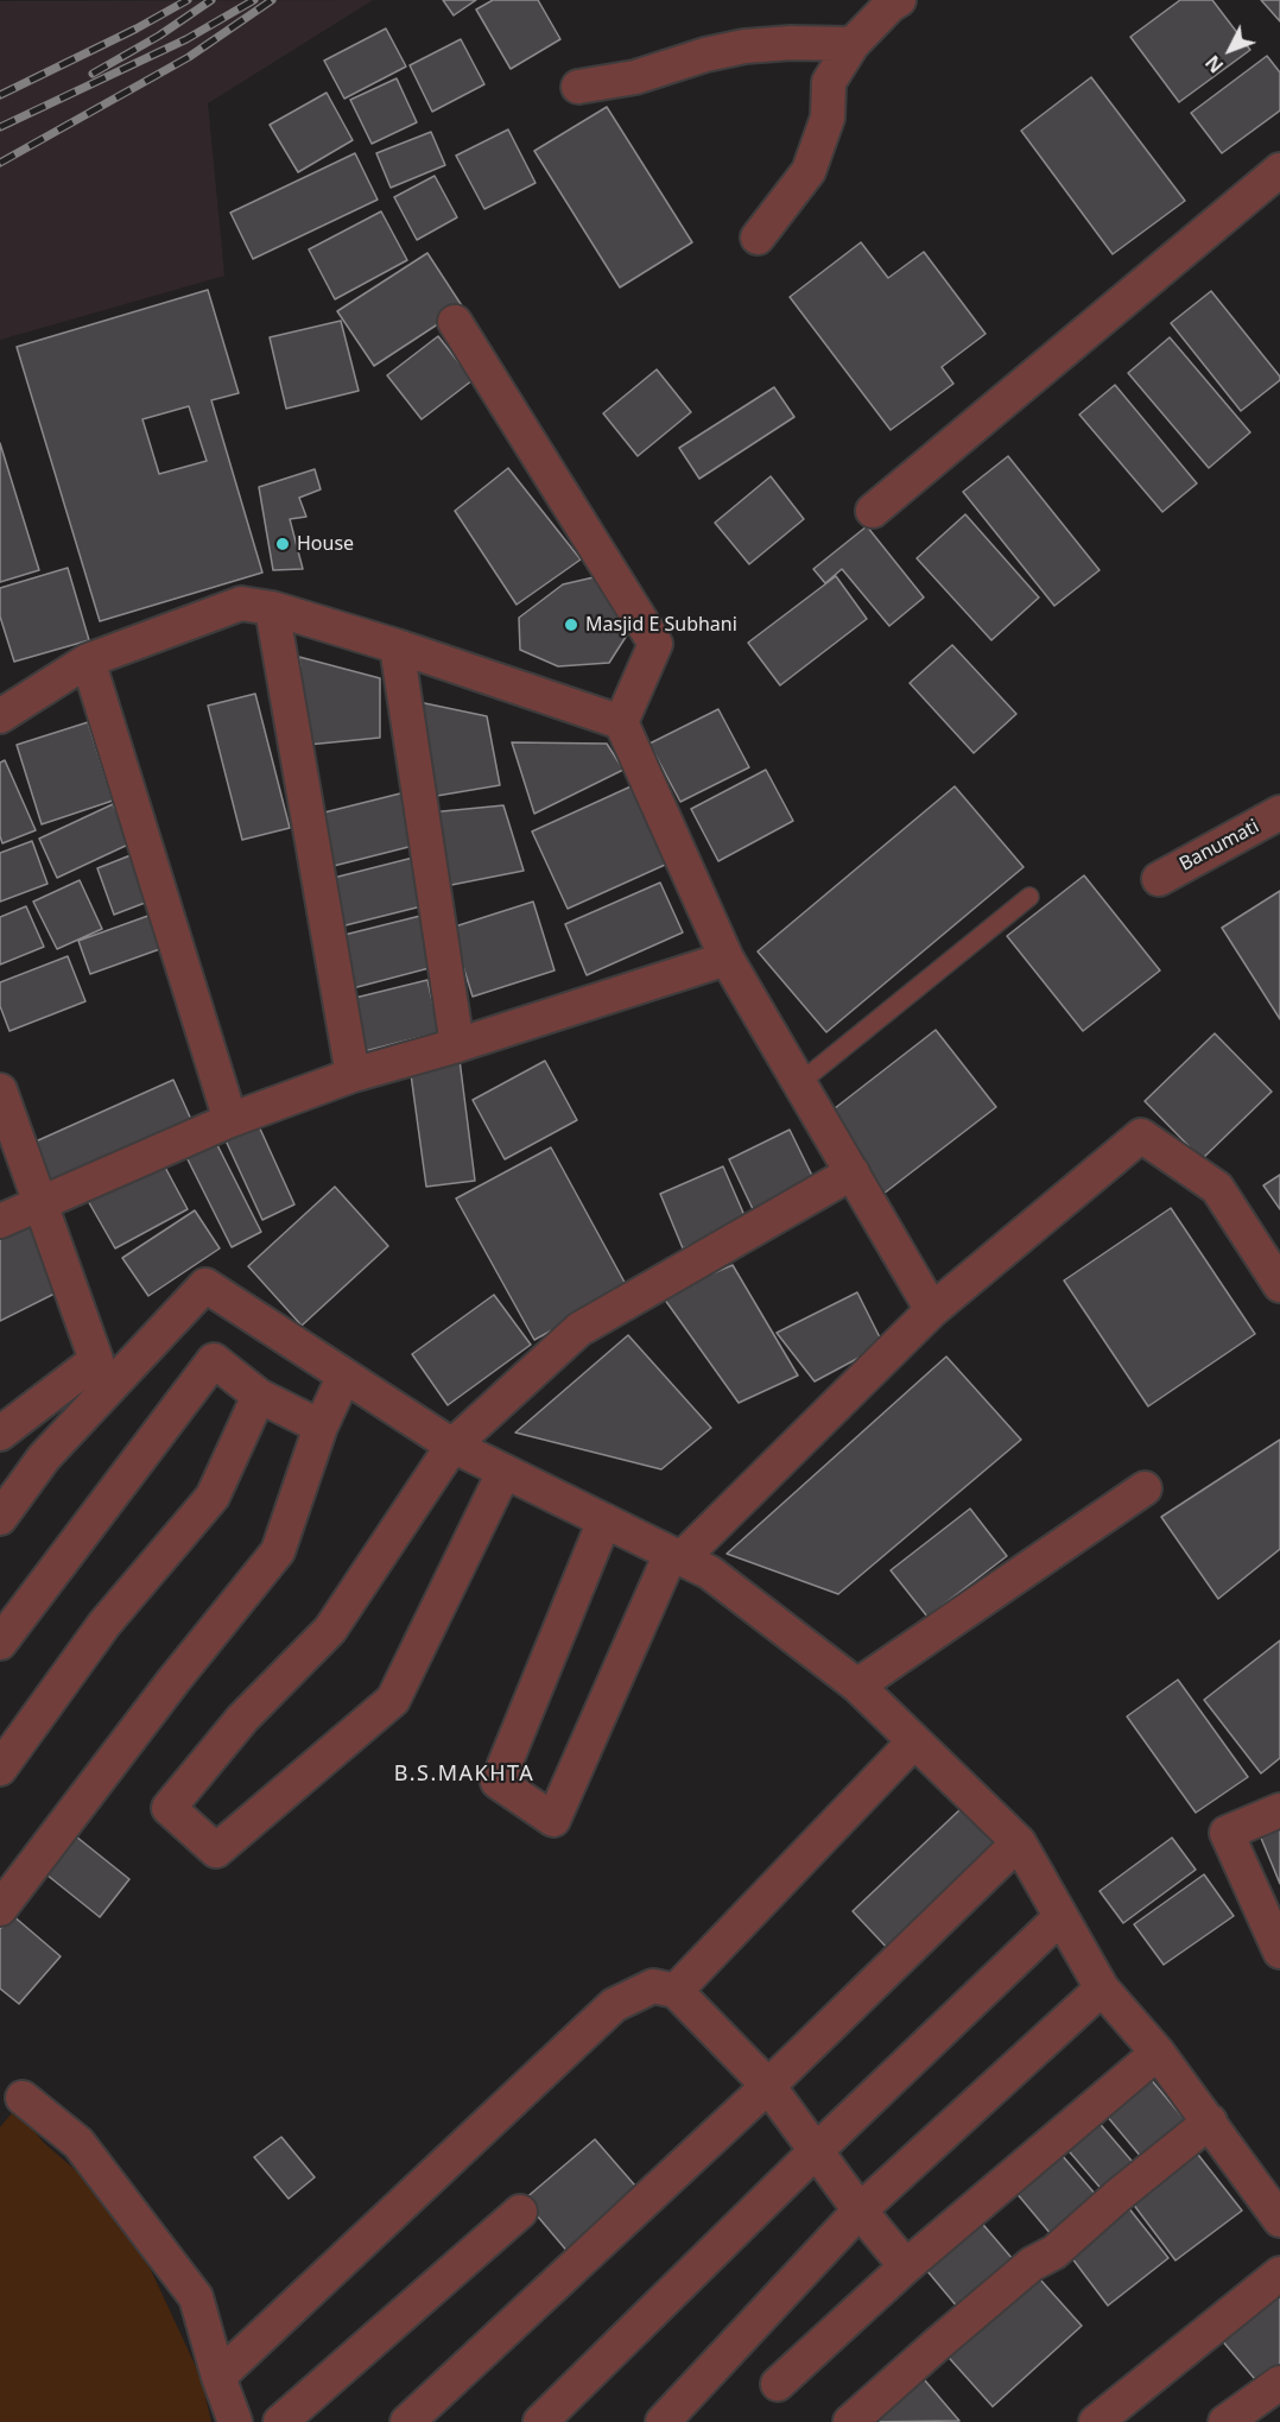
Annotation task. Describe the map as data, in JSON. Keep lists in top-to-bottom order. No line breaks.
{"streets":{"street":["Banumati"]},"districts":["B.S.MAKHTA"],"places":["House","Masjid E Subhani"],"north":"bottom left"}
